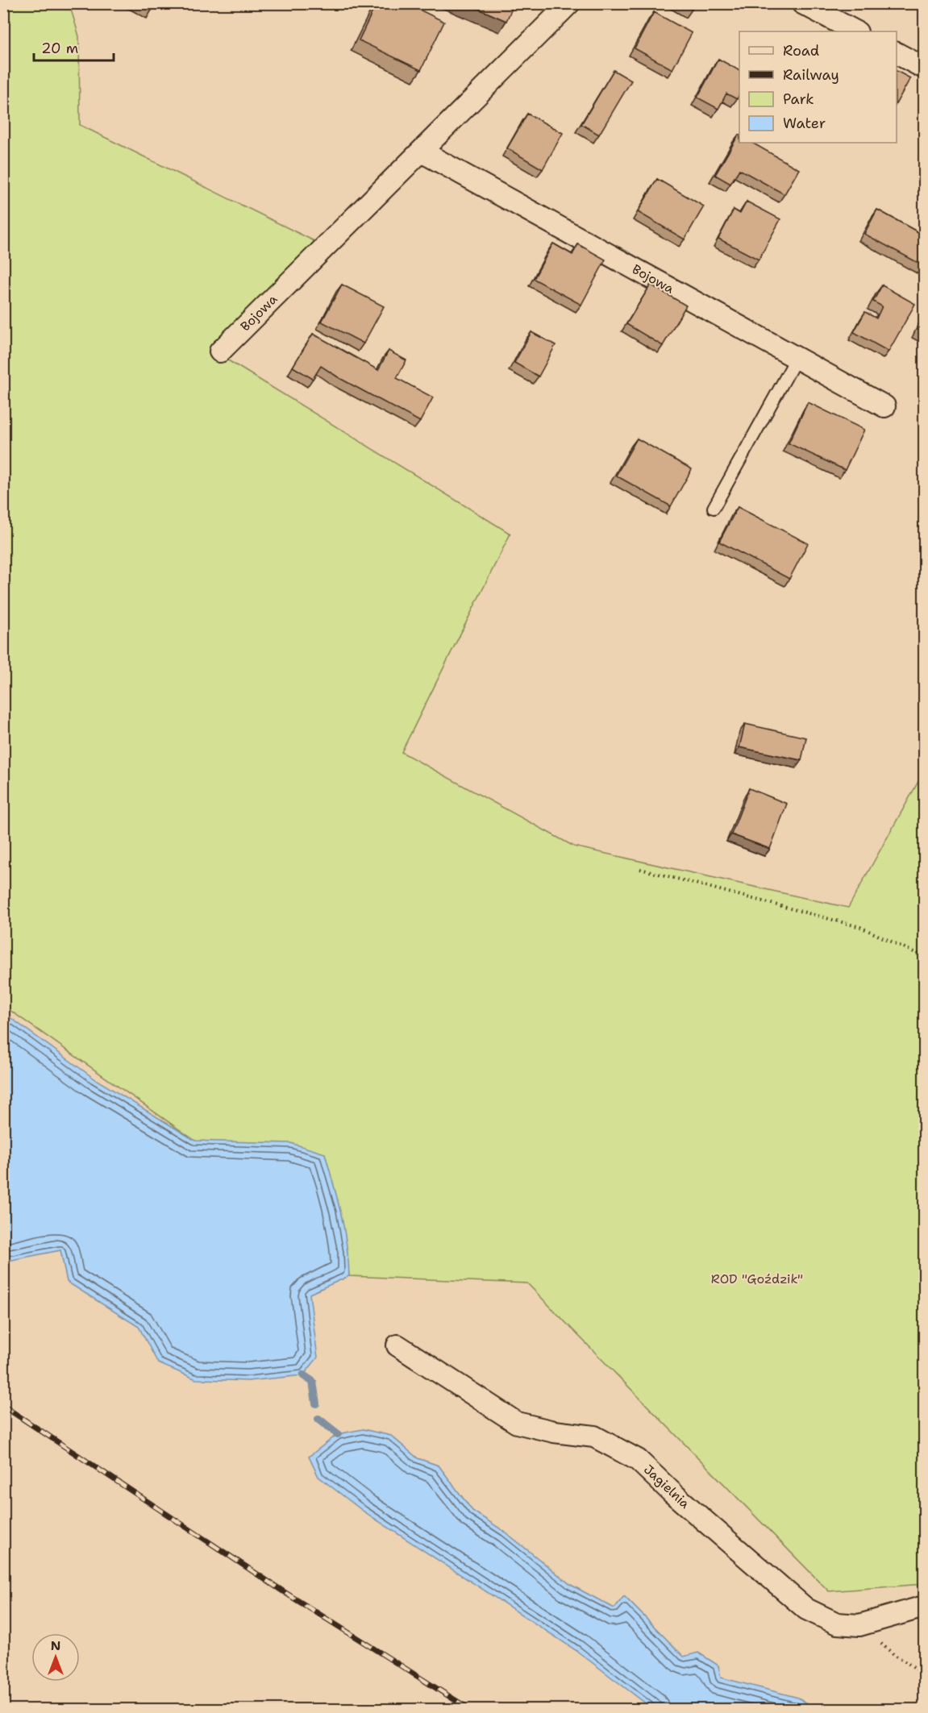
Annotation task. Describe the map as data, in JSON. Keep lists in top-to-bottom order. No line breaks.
{"streets":{"street":["Bojowa","Jagielnia"]},"parks":["ROD \"Goździk\""],"legend":["Road","Railway","Park","Water"],"scale_bar":"20 m","north":"top"}
